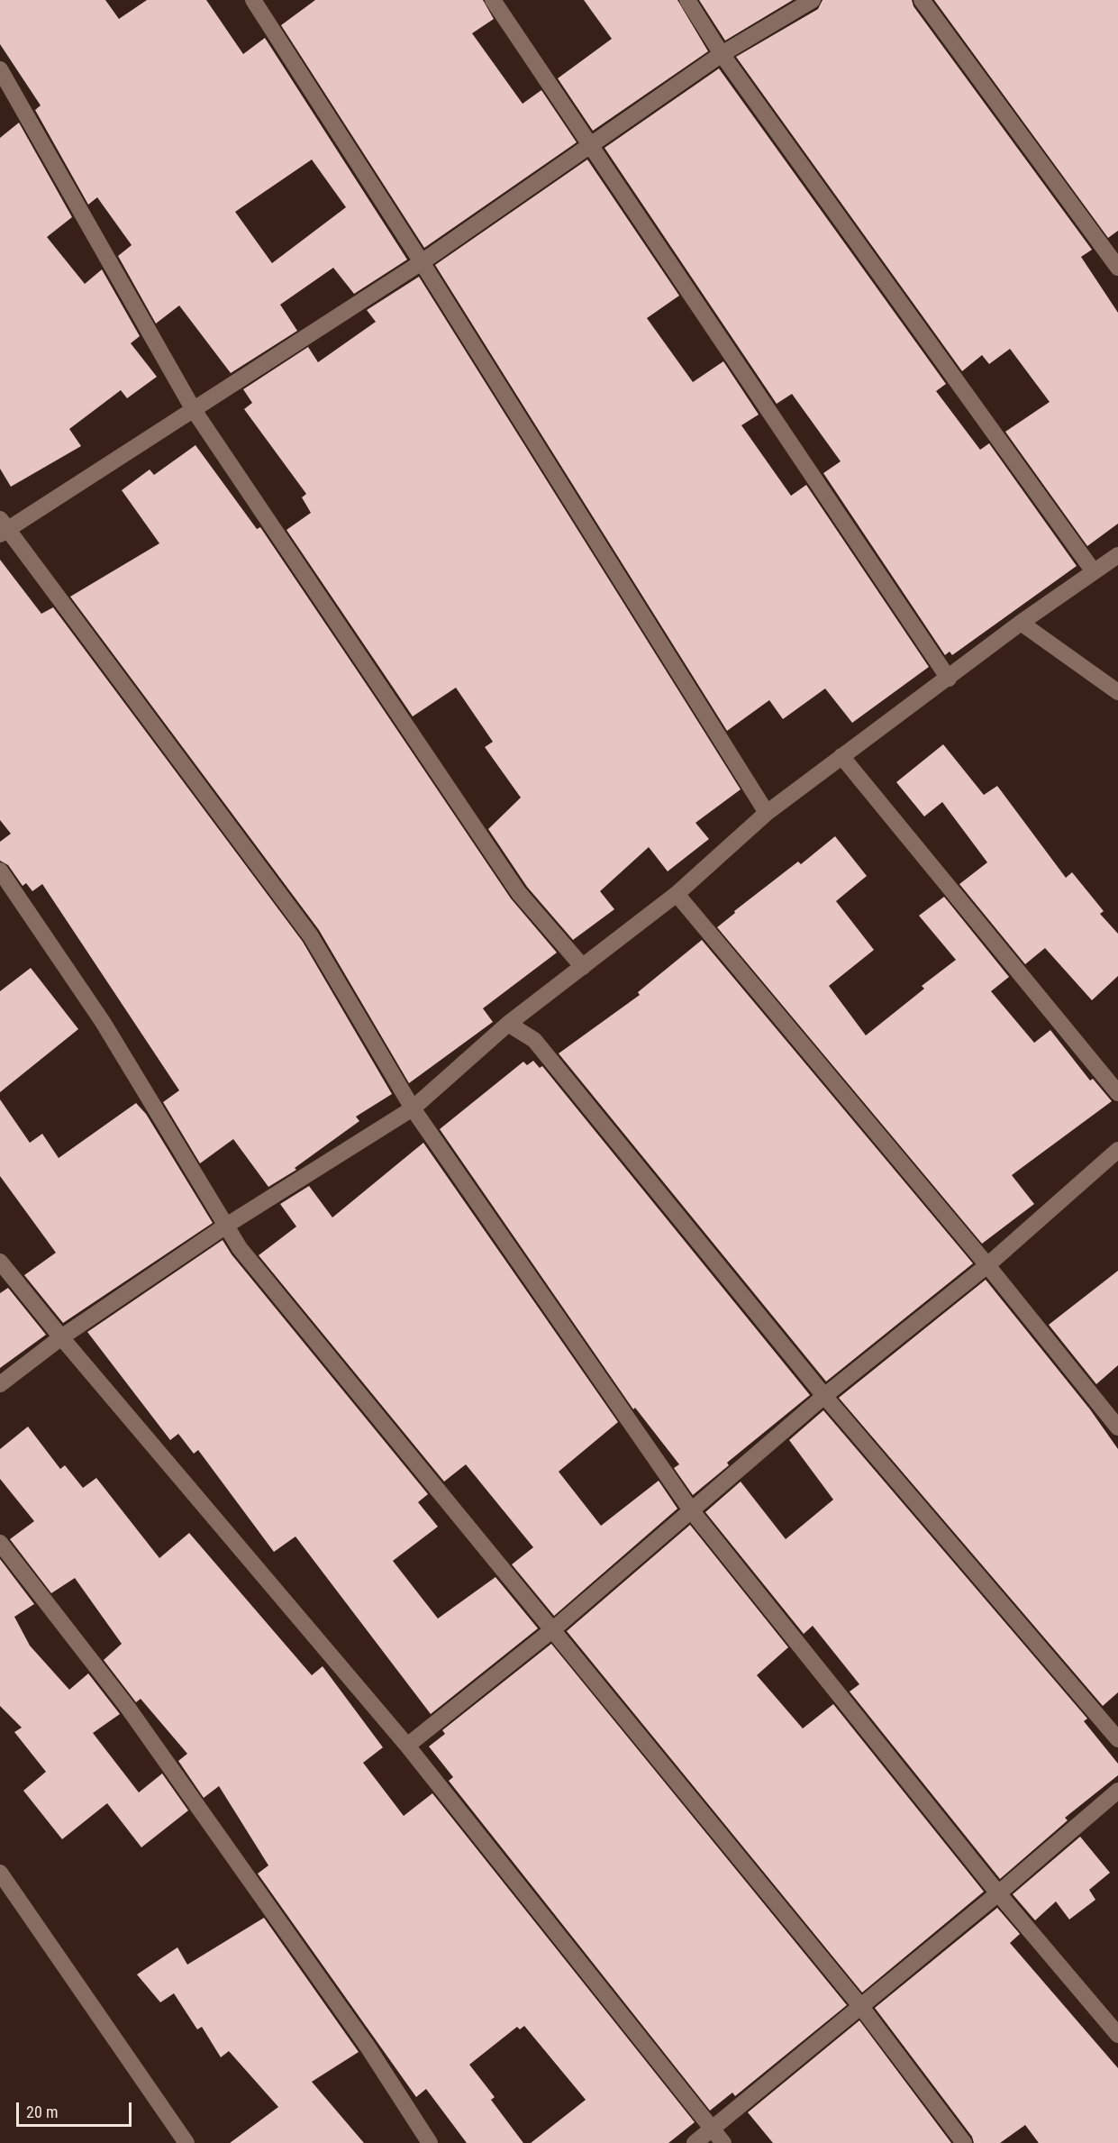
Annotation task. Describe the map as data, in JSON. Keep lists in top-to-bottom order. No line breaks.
{"scale_bar":"20 m"}
